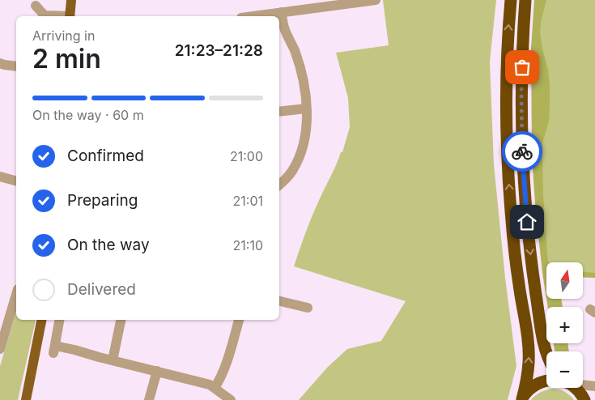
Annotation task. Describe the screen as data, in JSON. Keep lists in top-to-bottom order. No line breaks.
{"north":"top","page":{"heading":["2 min","Arriving in","21:23–21:28"],"bar":"On the way · 60 m","list":[["Confirmed","21:00"],["Preparing","21:01"],["On the way","21:10"],"Delivered"],"map_buttons":["+","−"]}}
